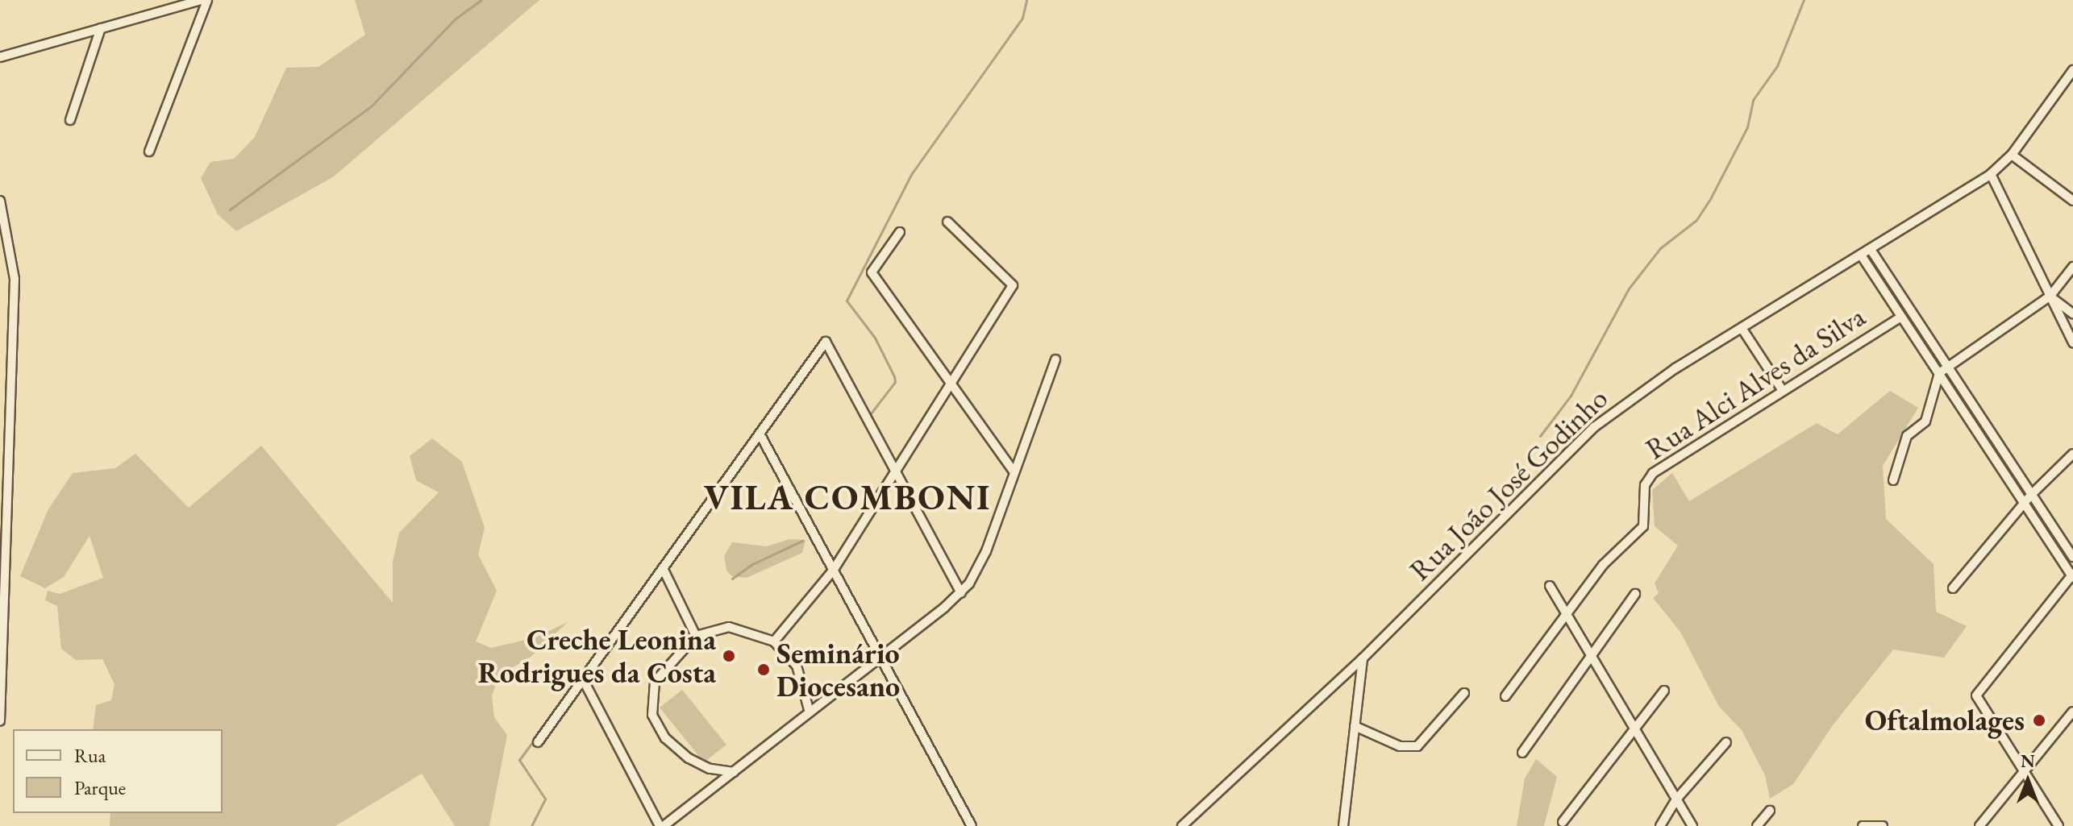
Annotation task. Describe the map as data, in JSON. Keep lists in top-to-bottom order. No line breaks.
{"streets":{"street":["Rua Alci Alves da Silva","Rua João José Godinho"]},"districts":["VILA COMBONI"],"places":["Creche Leonina Rodrigues da Costa","Seminário Diocesano","Oftalmolages"],"legend":["Rua","Parque"],"north":"top"}
